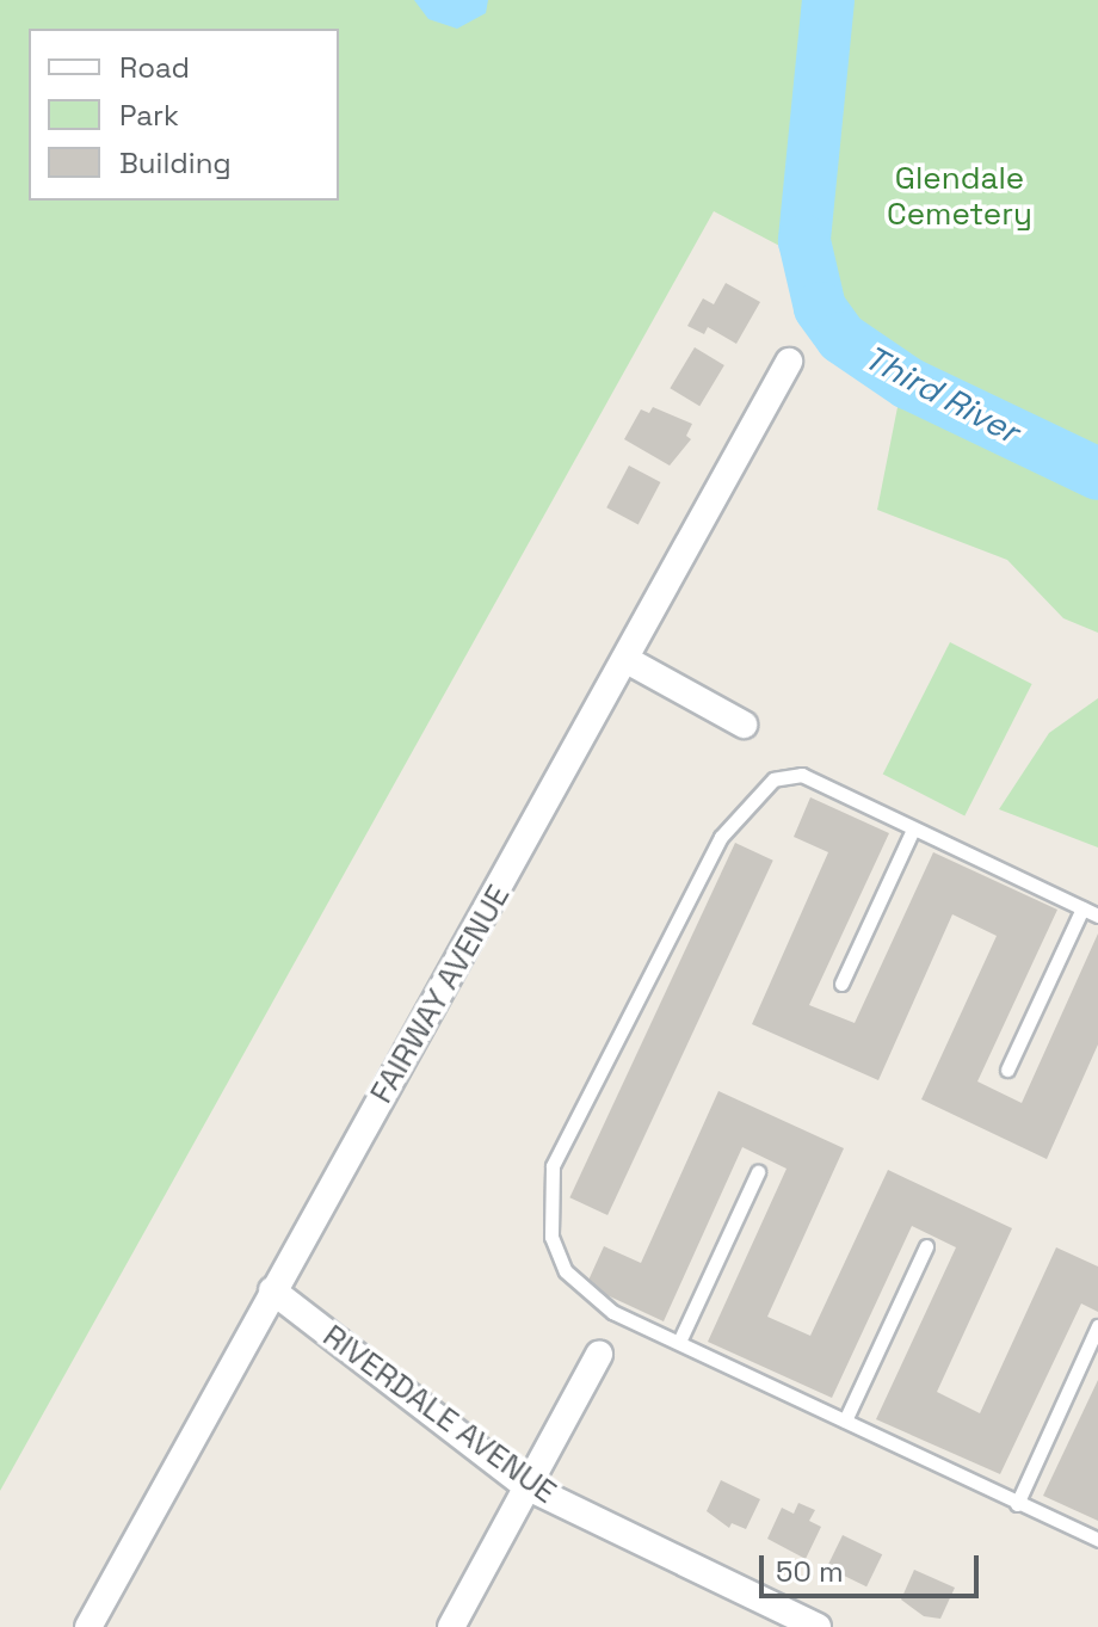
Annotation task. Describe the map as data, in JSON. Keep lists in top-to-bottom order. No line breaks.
{"streets":{"street":["FAIRWAY AVENUE","RIVERDALE AVENUE"]},"crossings":[["FAIRWAY AVENUE","RIVERDALE AVENUE"]],"water":["Third River"],"parks":["Glendale Cemetery"],"legend":["Road","Park","Building"],"scale_bar":"50 m"}
